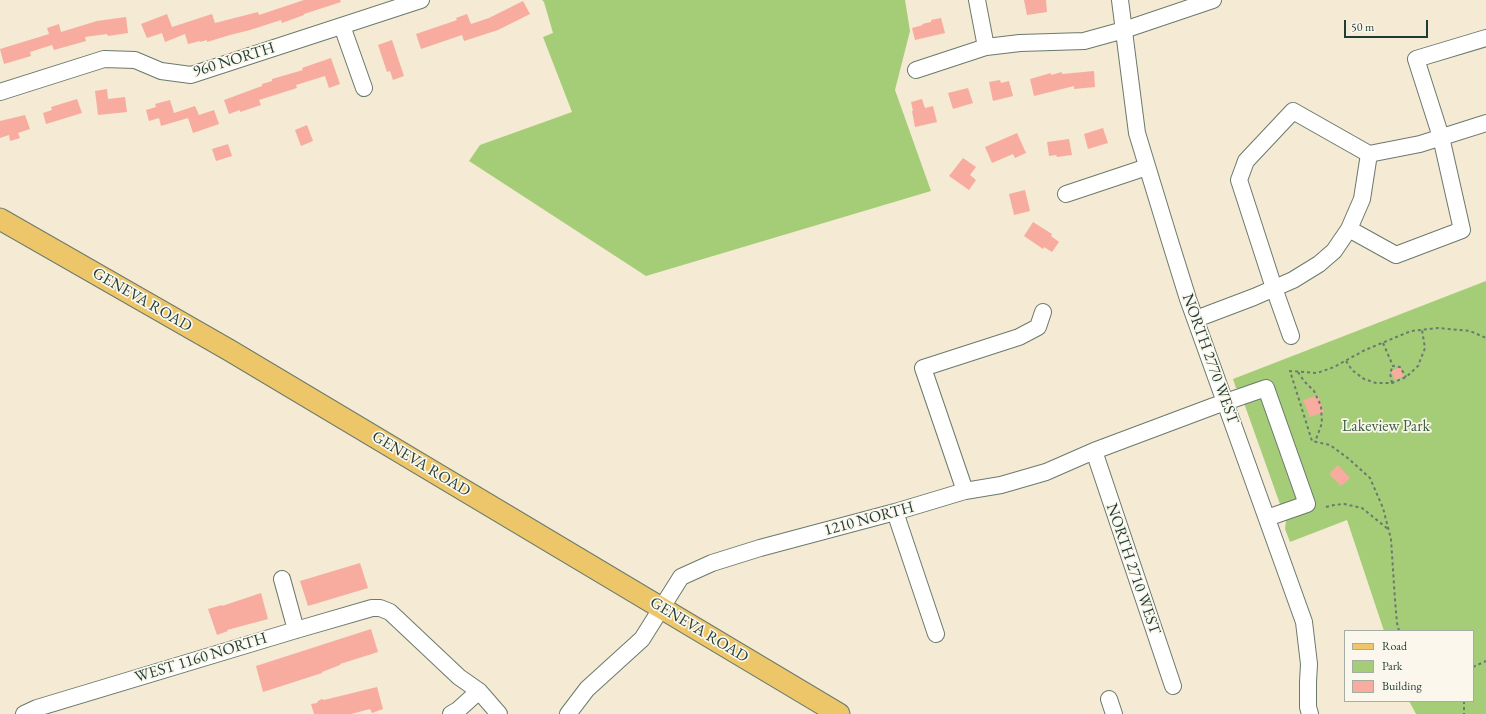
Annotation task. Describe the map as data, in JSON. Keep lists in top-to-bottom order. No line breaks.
{"streets":{"main road":["GENEVA ROAD"],"street":["960 NORTH","NORTH 2770 WEST","1210 NORTH","NORTH 2710 WEST","WEST 1160 NORTH"]},"crossings":[["GENEVA ROAD","1210 NORTH"],["NORTH 2770 WEST","1210 NORTH"],["1210 NORTH","NORTH 2710 WEST"]],"parks":["Lakeview Park"],"legend":["Road","Park","Building"],"scale_bar":"50 m"}
